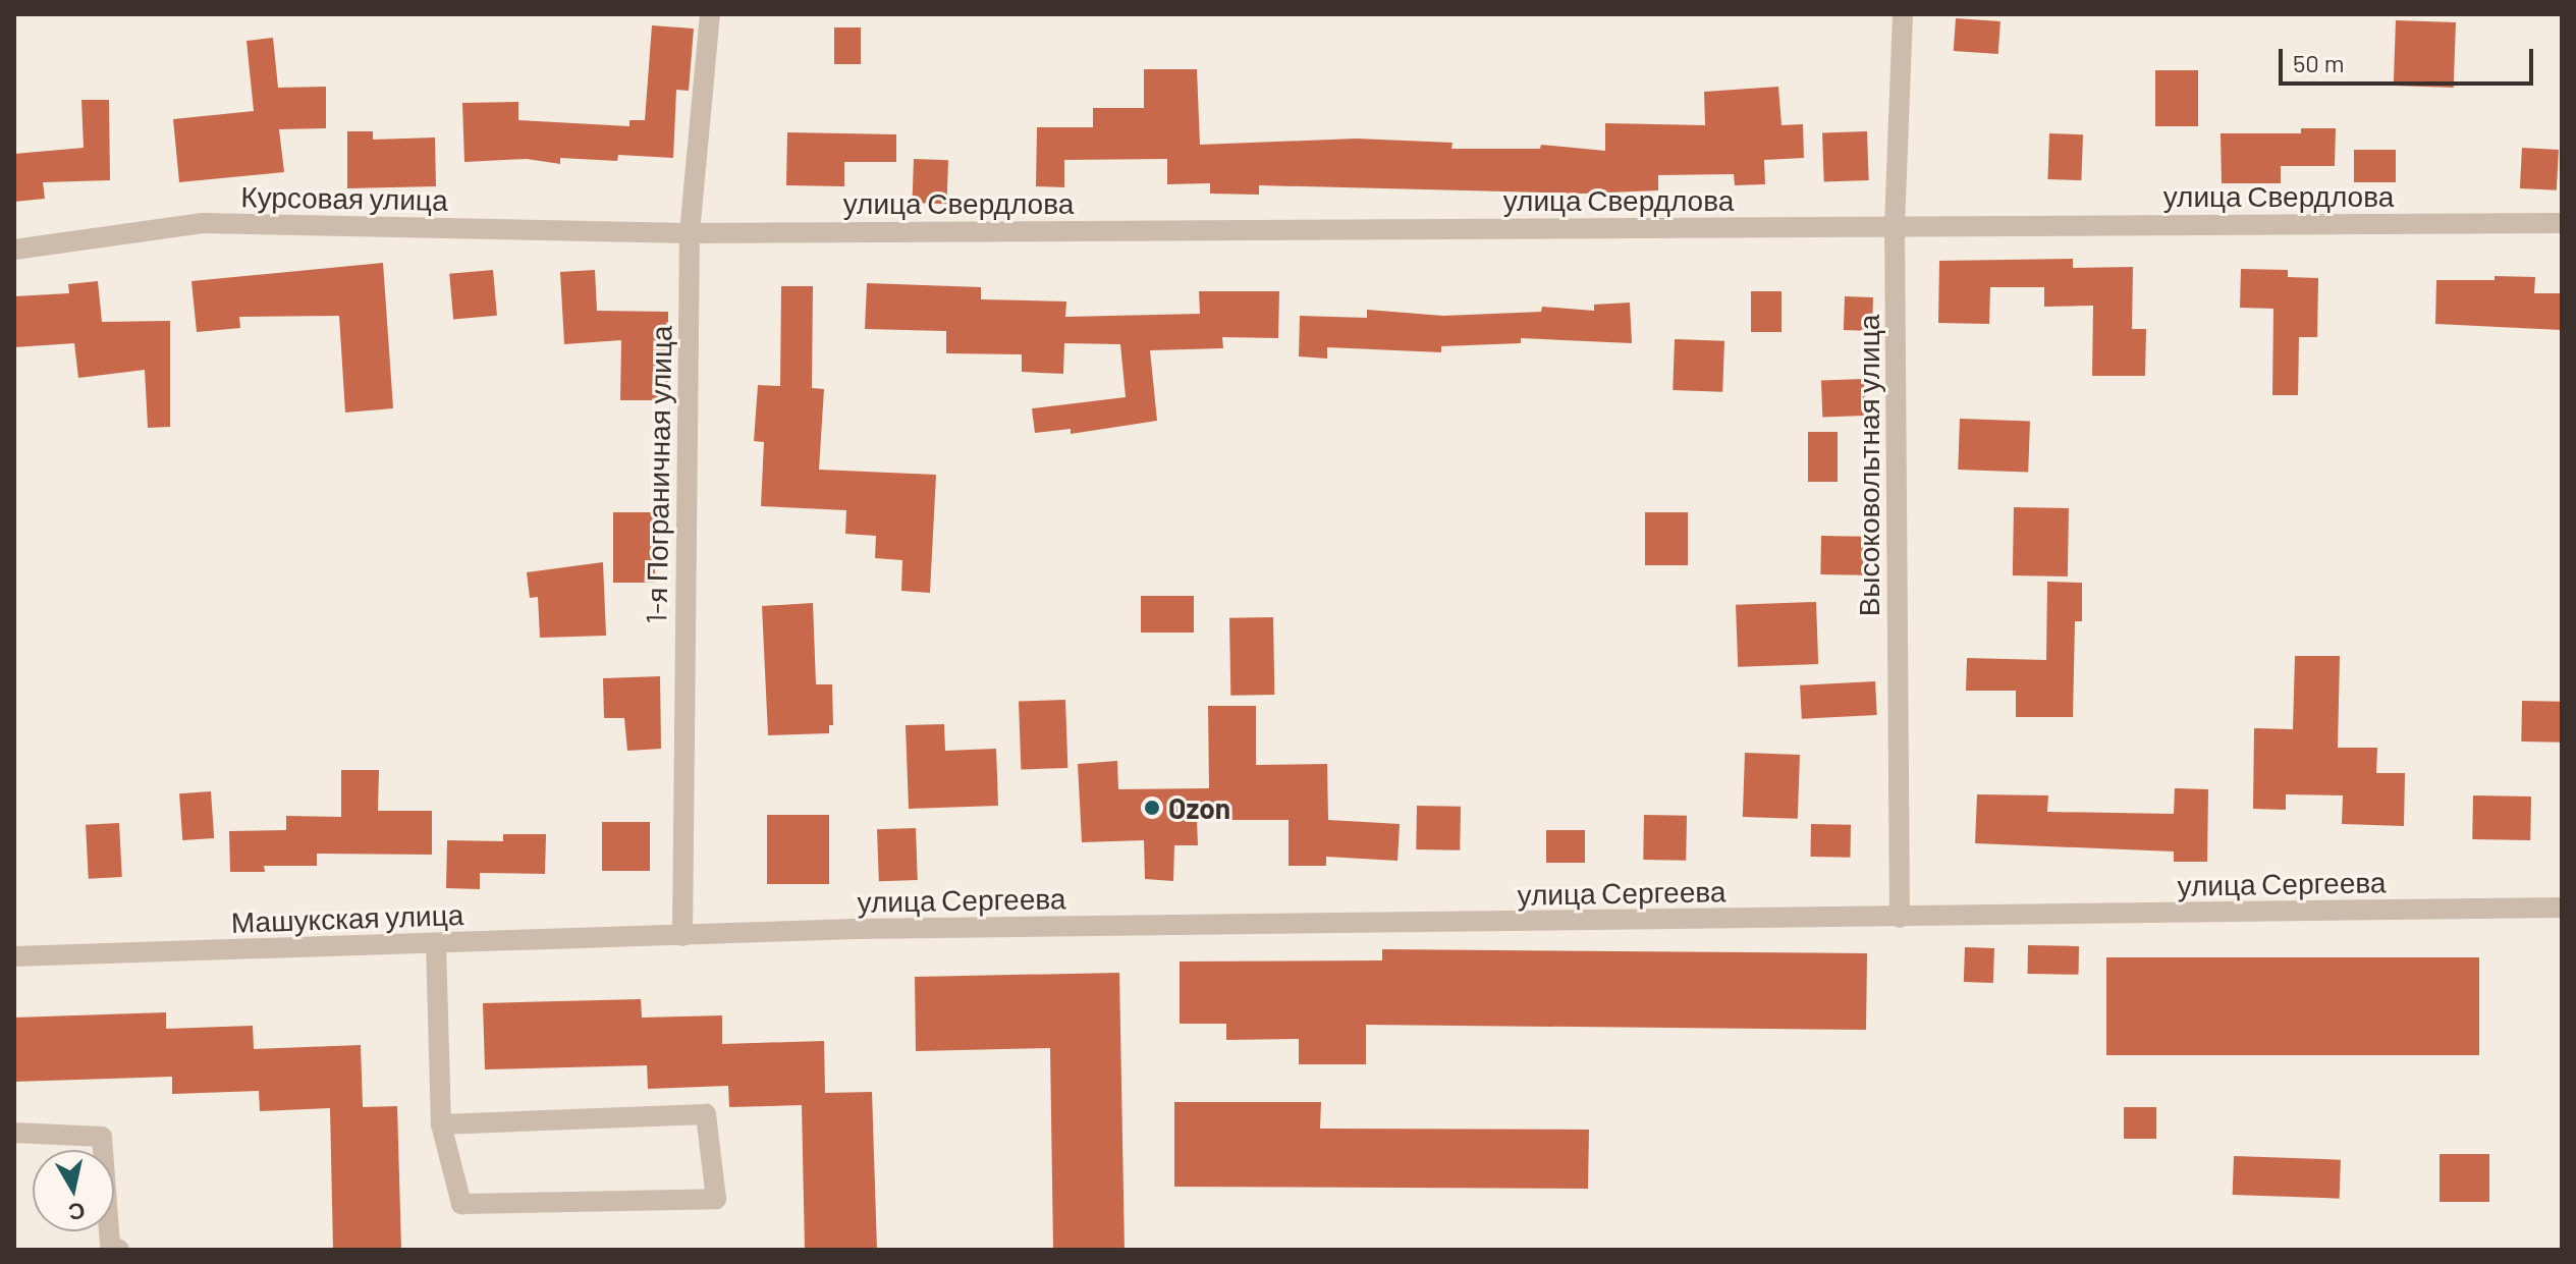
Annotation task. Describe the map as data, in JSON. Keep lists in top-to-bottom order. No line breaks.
{"streets":{"street":["улица Свердлова","Курсовая улица","Высоковольтная улица","1-я Пограничная улица","улица Сергеева","Машукская улица"]},"crossings":[["улица Свердлова","Курсовая улица"],["улица Свердлова","Высоковольтная улица"],["улица Свердлова","1-я Пограничная улица"],["Курсовая улица","1-я Пограничная улица"],["Высоковольтная улица","улица Сергеева"],["1-я Пограничная улица","улица Сергеева"],["1-я Пограничная улица","Машукская улица"],["улица Сергеева","Машукская улица"]],"places":["Ozon"],"scale_bar":"50 m","north":"bottom"}
